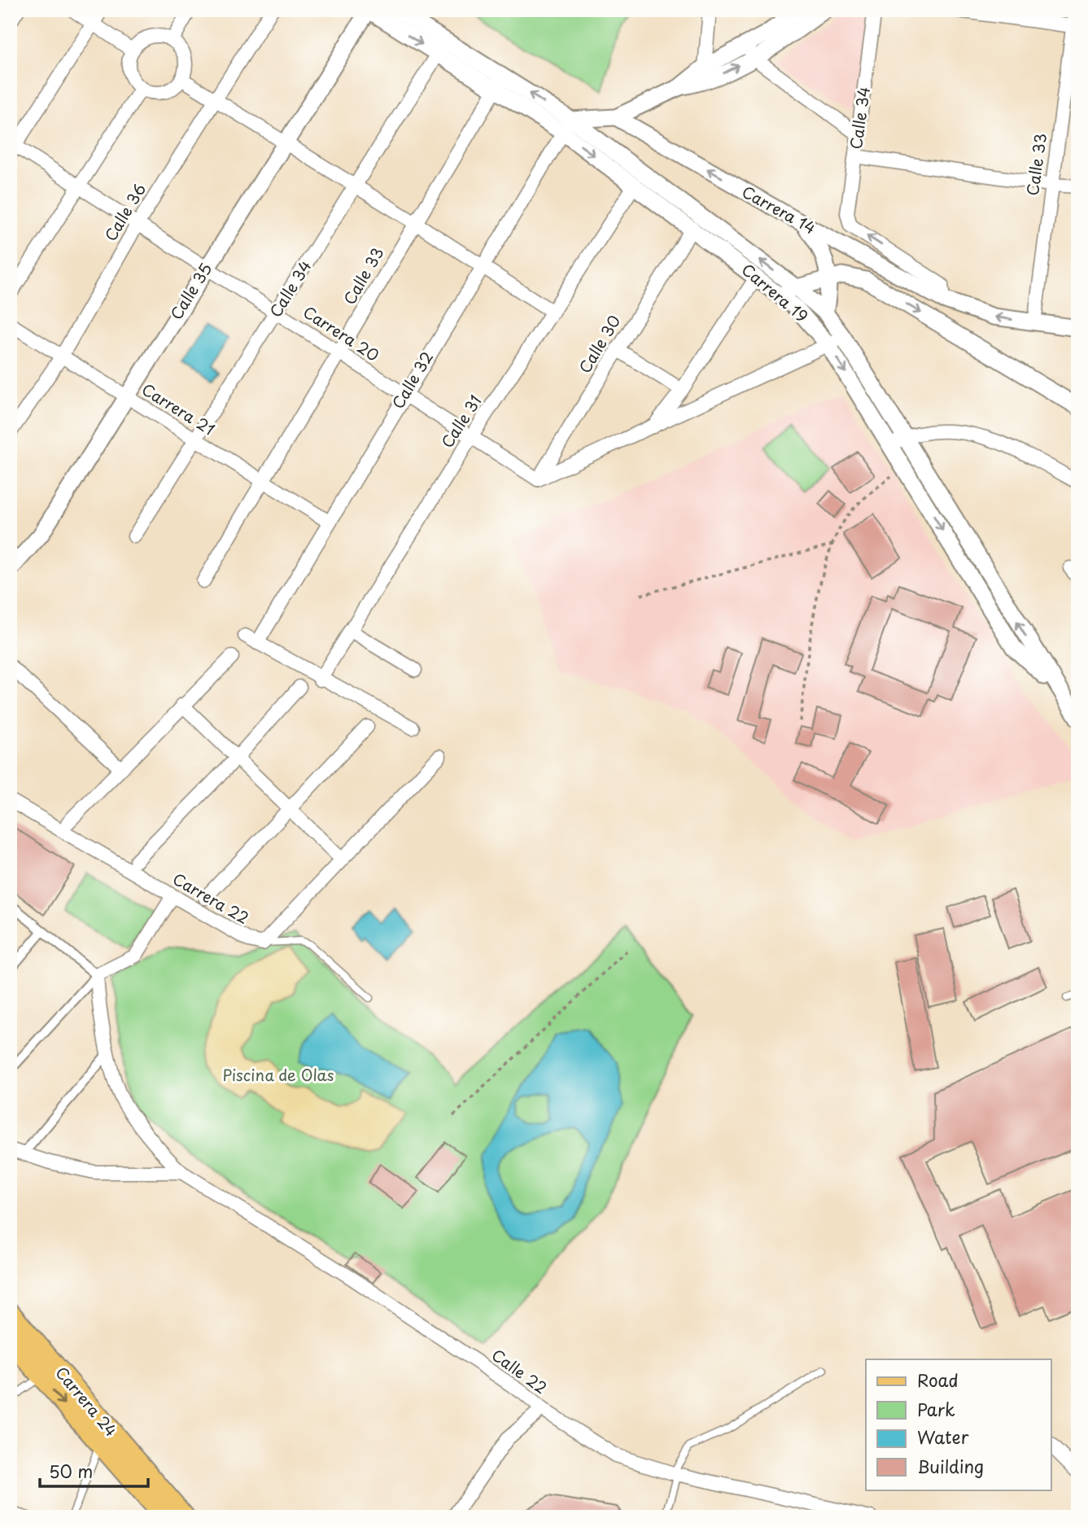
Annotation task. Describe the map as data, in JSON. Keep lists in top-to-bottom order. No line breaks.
{"streets":{"main road":["Carrera 24"],"street":["Calle 34","Calle 33","Carrera 14","Calle 36","Calle 35","Carrera 19","Carrera 20","Calle 30","Calle 32","Carrera 21","Calle 31","Carrera 22","Calle 22"]},"crossings":[["Calle 34","Carrera 14"],["Calle 34","Carrera 19"],["Calle 34","Carrera 20"],["Calle 34","Carrera 21"],["Calle 33","Carrera 14"],["Calle 33","Carrera 19"],["Calle 33","Carrera 20"],["Calle 33","Carrera 21"],["Calle 36","Carrera 20"],["Calle 36","Carrera 21"],["Calle 35","Carrera 19"],["Calle 35","Carrera 20"],["Calle 35","Carrera 21"],["Carrera 19","Calle 30"],["Carrera 19","Calle 32"],["Carrera 19","Calle 31"],["Carrera 20","Calle 30"],["Carrera 20","Calle 32"],["Carrera 20","Calle 31"],["Calle 32","Carrera 21"]],"parks":["Piscina de Olas"],"legend":["Road","Park","Water","Building"],"scale_bar":"50 m"}
